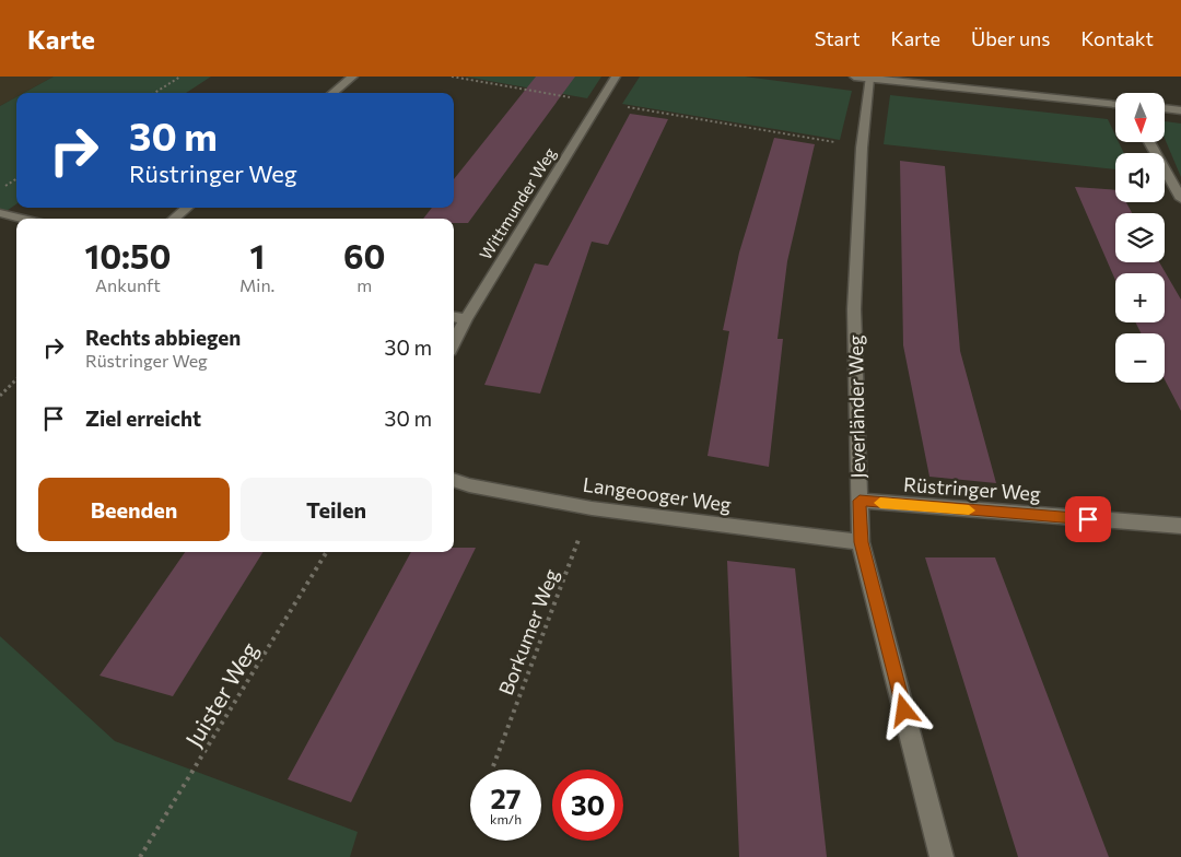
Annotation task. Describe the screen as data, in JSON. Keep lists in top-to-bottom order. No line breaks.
{"streets":{"street":["Wittmunder Weg","Jeverländer Weg","Rüstringer Weg","Langeooger Weg"],"path":["Borkumer Weg","Juister Weg"]},"crossings":[["Jeverländer Weg","Rüstringer Weg"],["Jeverländer Weg","Langeooger Weg"],["Langeooger Weg","Borkumer Weg"]],"north":"bottom","page":{"header":"Karte","nav":["Start","Karte","Über uns","Kontakt"],"map_buttons":["+","−"],"turn":["30 m","Rüstringer Weg"],"eta":["10:50","Ankunft","1","Min.","60","m"],"list":[{"name":"Rechts abbiegen","note":"Rüstringer Weg","value":"30 m"},{"name":"Ziel erreicht","value":"30 m"}],"buttons":["Beenden","Teilen"],"speed":"27 km/h","limit":"30"}}
